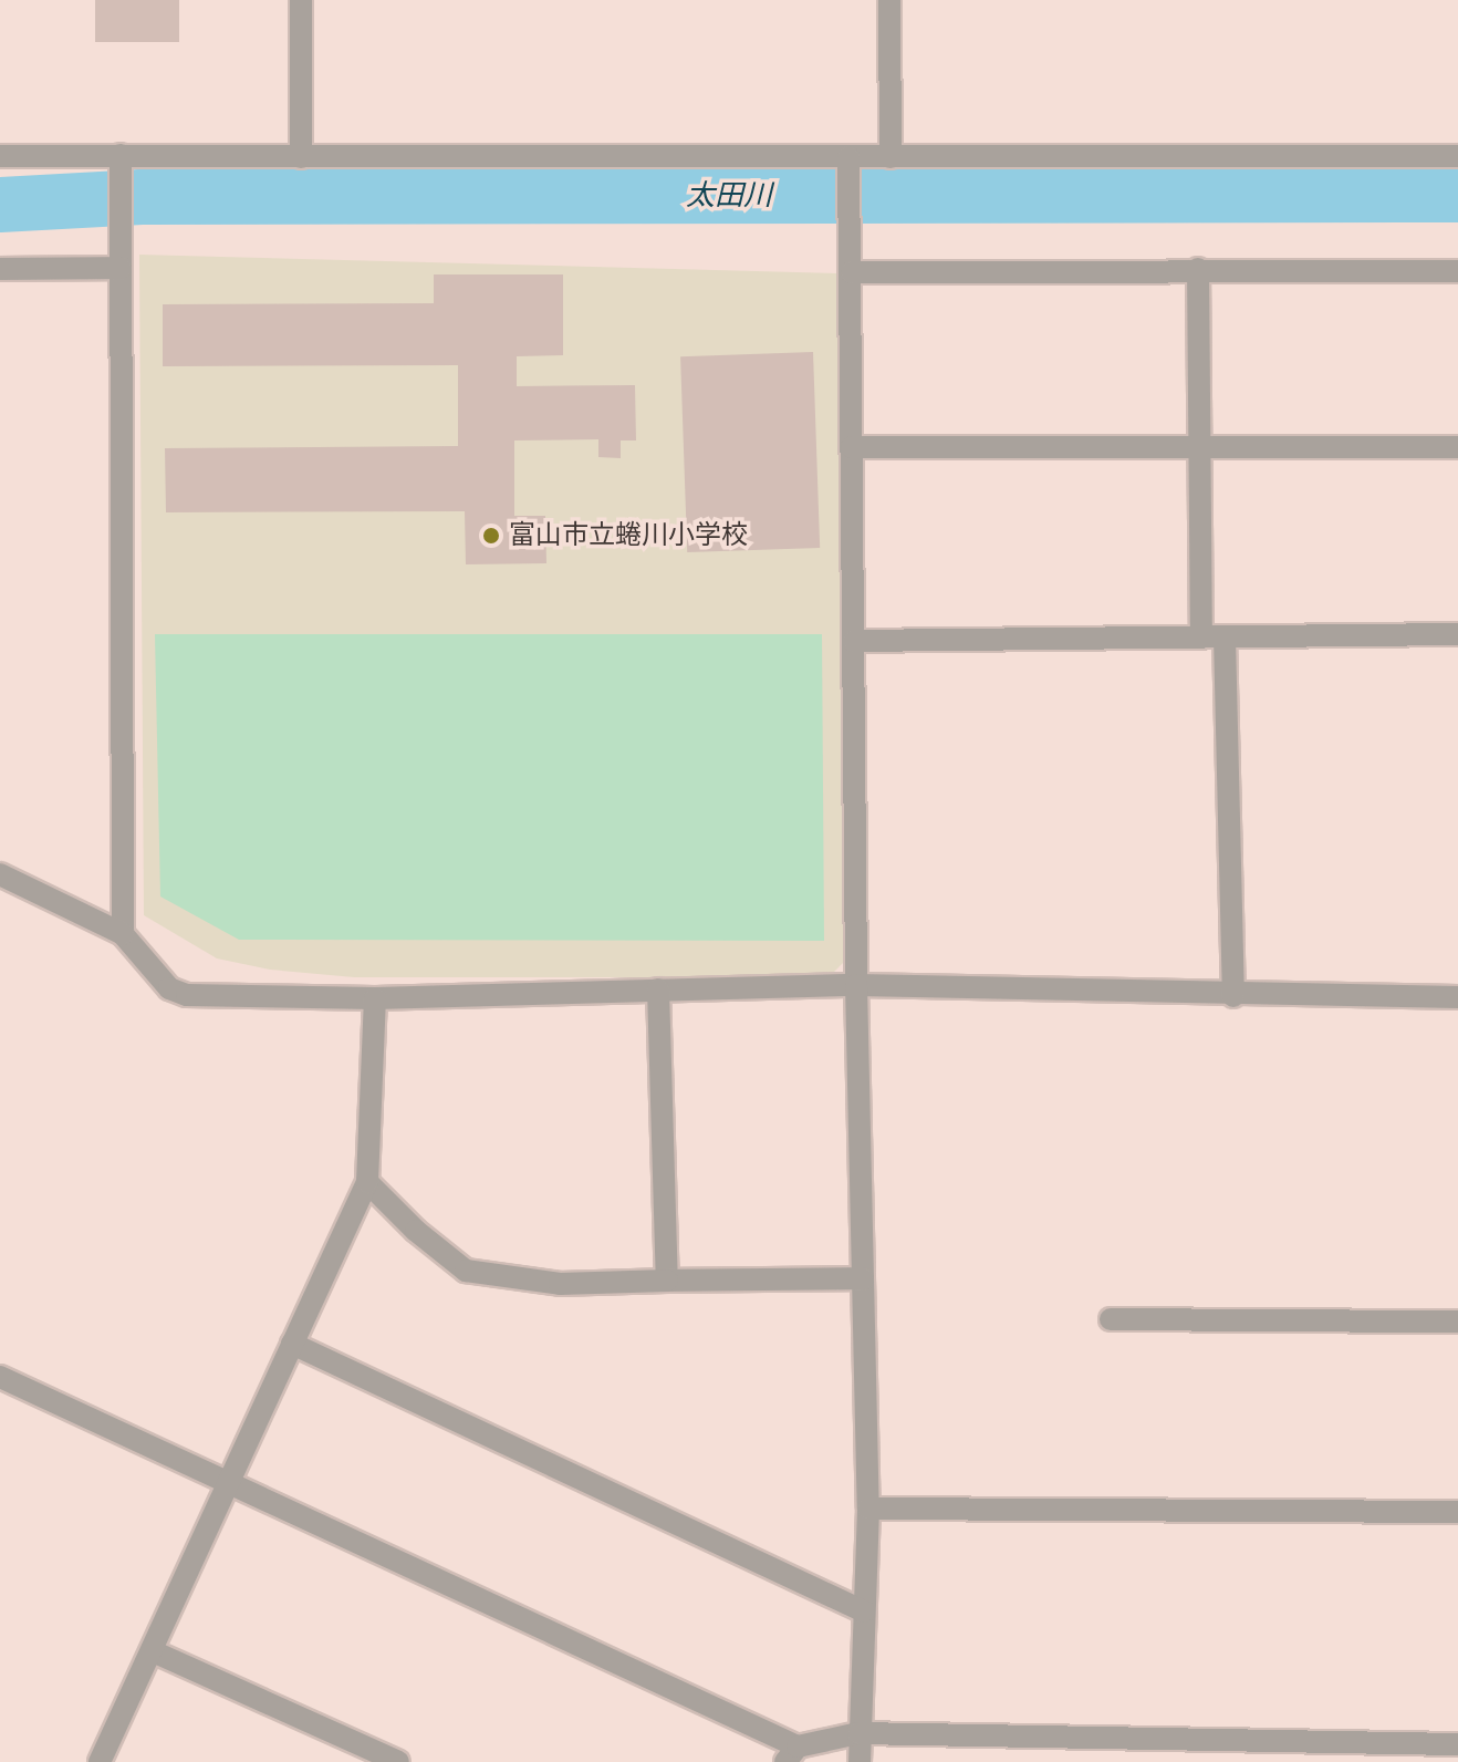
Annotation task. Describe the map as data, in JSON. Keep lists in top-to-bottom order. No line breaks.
{"water":["太田川"],"places":["富山市立蜷川小学校"]}
